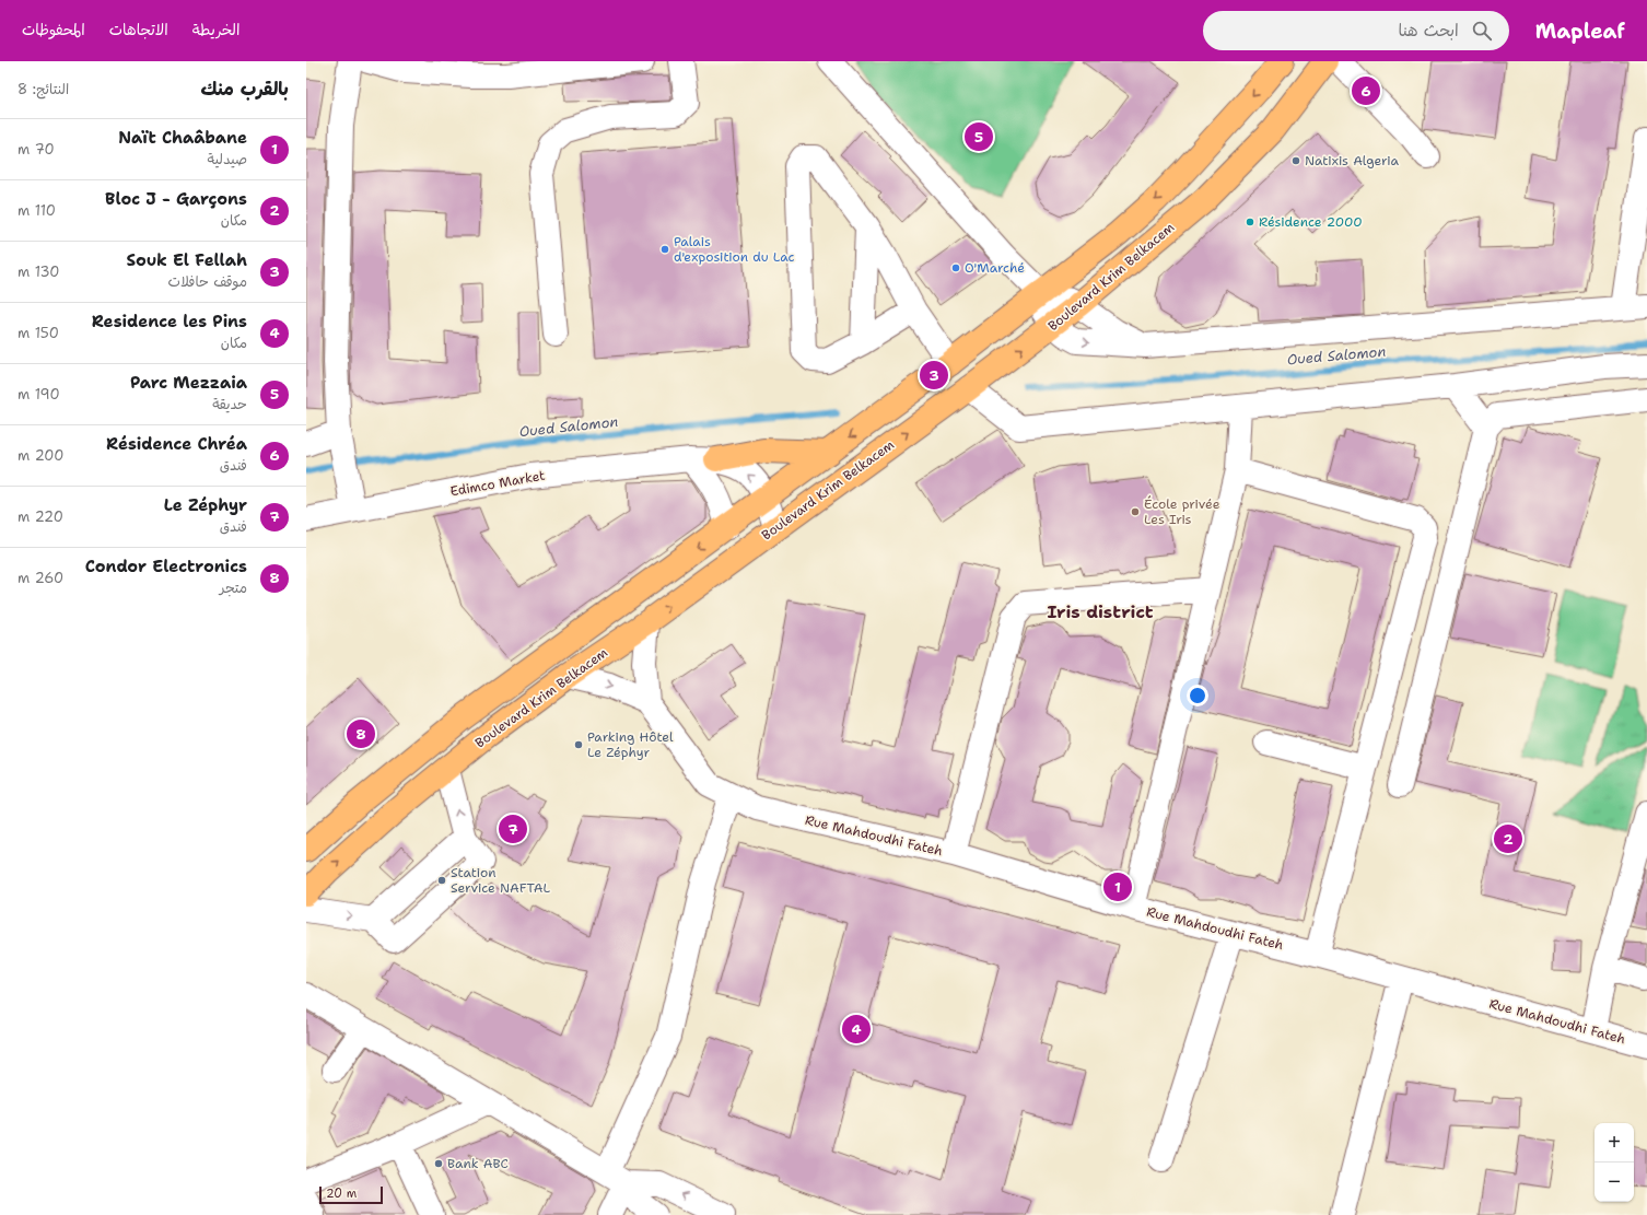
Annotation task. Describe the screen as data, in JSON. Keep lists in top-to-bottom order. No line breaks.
{"streets":{"main road":["Boulevard Krim Belkacem"],"street":["Edimco Market","Rue Mahdoudhi Fateh"]},"crossings":[["Boulevard Krim Belkacem","Edimco Market"]],"districts":["Iris district"],"water":["Oued Salomon"],"places":["Natixis Algeria","Résidence 2000","Palais d'exposition du Lac","O'Marché","École privée Les Iris","Parking Hôtel Le Zéphyr","Station Service NAFTAL","Bank ABC"],"scale_bar":"20 m","page":{"header":"Mapleaf","search":"ابحث هنا","nav":["الخريطة","الاتجاهات","المحفوظات"],"heading":["بالقرب منك","النتائج: 8"],"pins":["6","5","3","8","7","2","1","4"],"list":[{"mark":"1","name":"Naït Chaâbane","note":"صيدلية","value":"70 m"},{"mark":"2","name":"Bloc J - Garçons","note":"مكان","value":"110 m"},{"mark":"3","name":"Souk El Fellah","note":"موقف حافلات","value":"130 m"},{"mark":"4","name":"Residence les Pins","note":"مكان","value":"150 m"},{"mark":"5","name":"Parc Mezzaia","note":"حديقة","value":"190 m"},{"mark":"6","name":"Résidence Chréa","note":"فندق","value":"200 m"},{"mark":"7","name":"Le Zéphyr","note":"فندق","value":"220 m"},{"mark":"8","name":"Condor Electronics","note":"متجر","value":"260 m"}],"map_buttons":["+","−"],"scale":"20 m"}}
